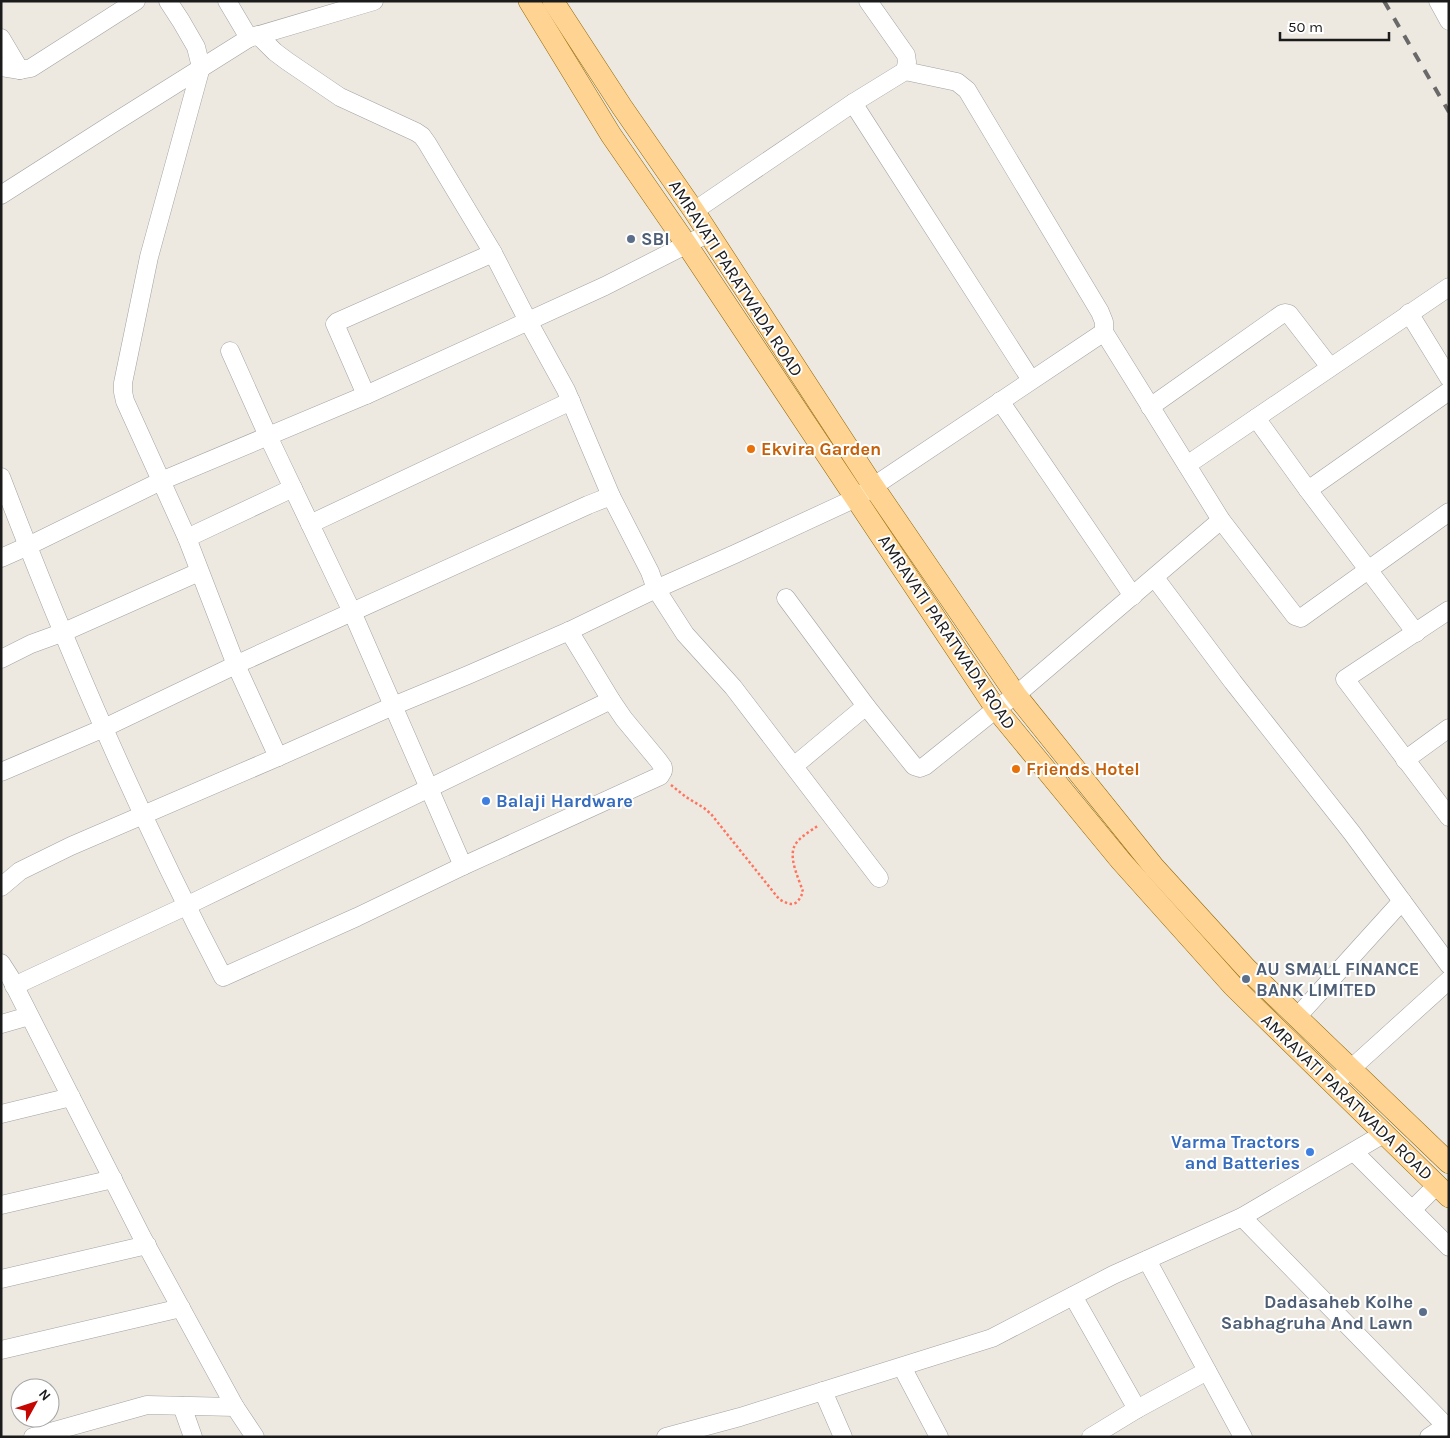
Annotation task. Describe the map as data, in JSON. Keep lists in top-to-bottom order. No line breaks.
{"streets":{"main road":["AMRAVATI PARATWADA ROAD"]},"places":["SBI","Ekvira Garden","Friends Hotel","Balaji Hardware","AU SMALL FINANCE BANK LIMITED","Varma Tractors and Batteries","Dadasaheb Kolhe Sabhagruha And Lawn"],"scale_bar":"50 m","north":"top right"}
